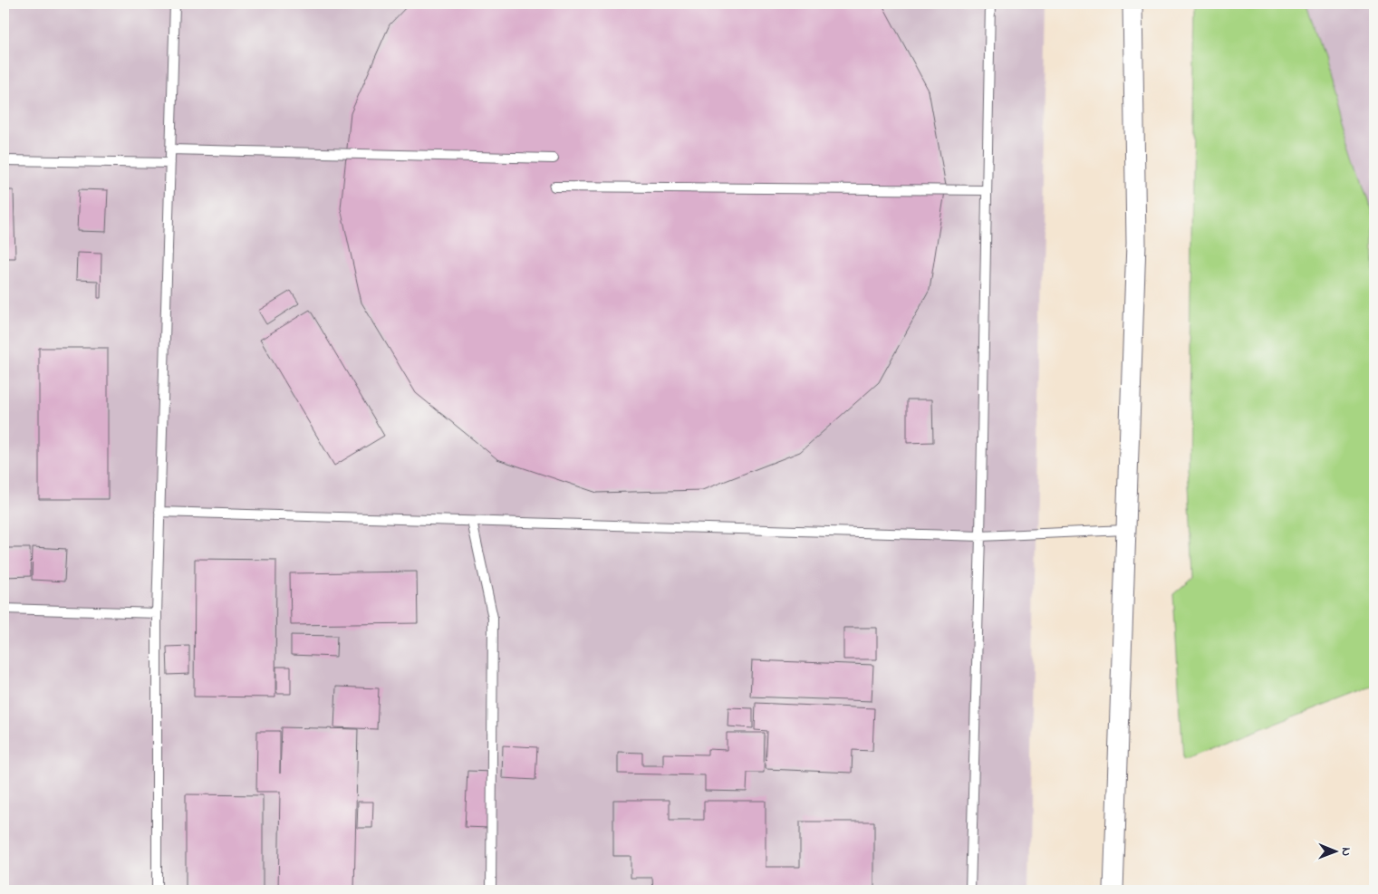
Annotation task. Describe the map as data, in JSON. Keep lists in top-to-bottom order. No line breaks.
{"north":"right"}
